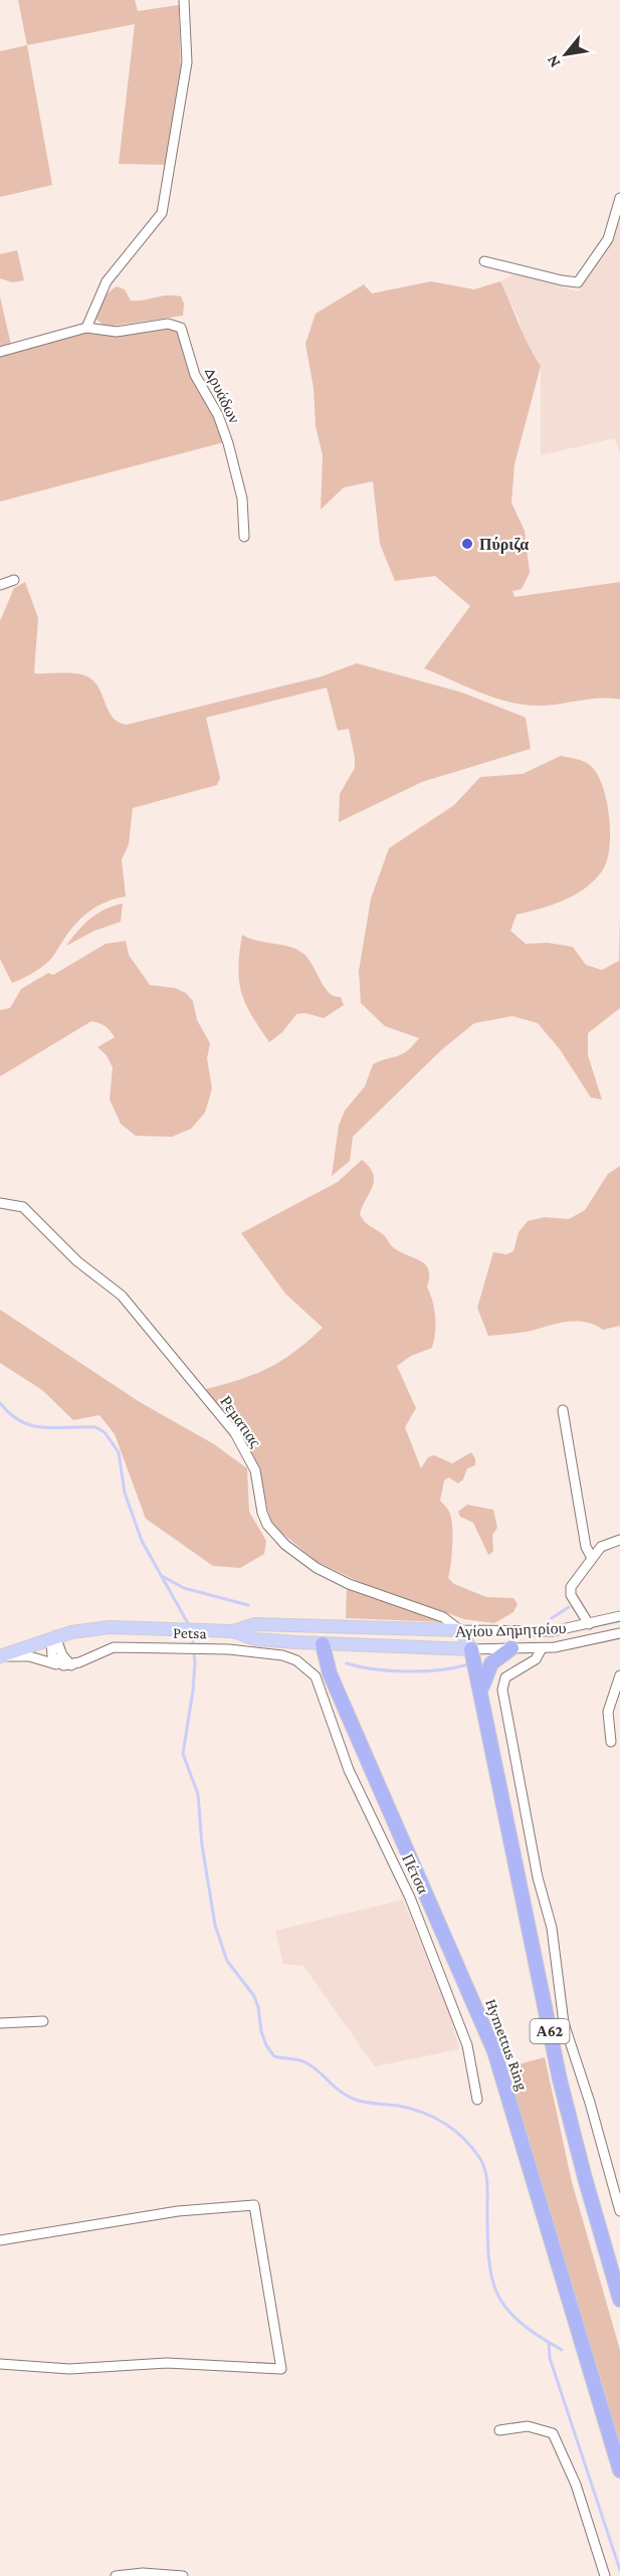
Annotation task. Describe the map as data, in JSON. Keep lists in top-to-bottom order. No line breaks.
{"streets":{"highway":["Α62","Hymettus Ring"],"main road":["Αγίου Δημητρίου"],"street":["Δρυάδων","Ρεματιας","Petsa","Πέτσα"]},"crossings":[["Ρεματιας","Αγίου Δημητρίου"],["Αγίου Δημητρίου","Hymettus Ring"],["Petsa","Πέτσα"]],"places":["Πύριζα"],"north":"bottom left"}
